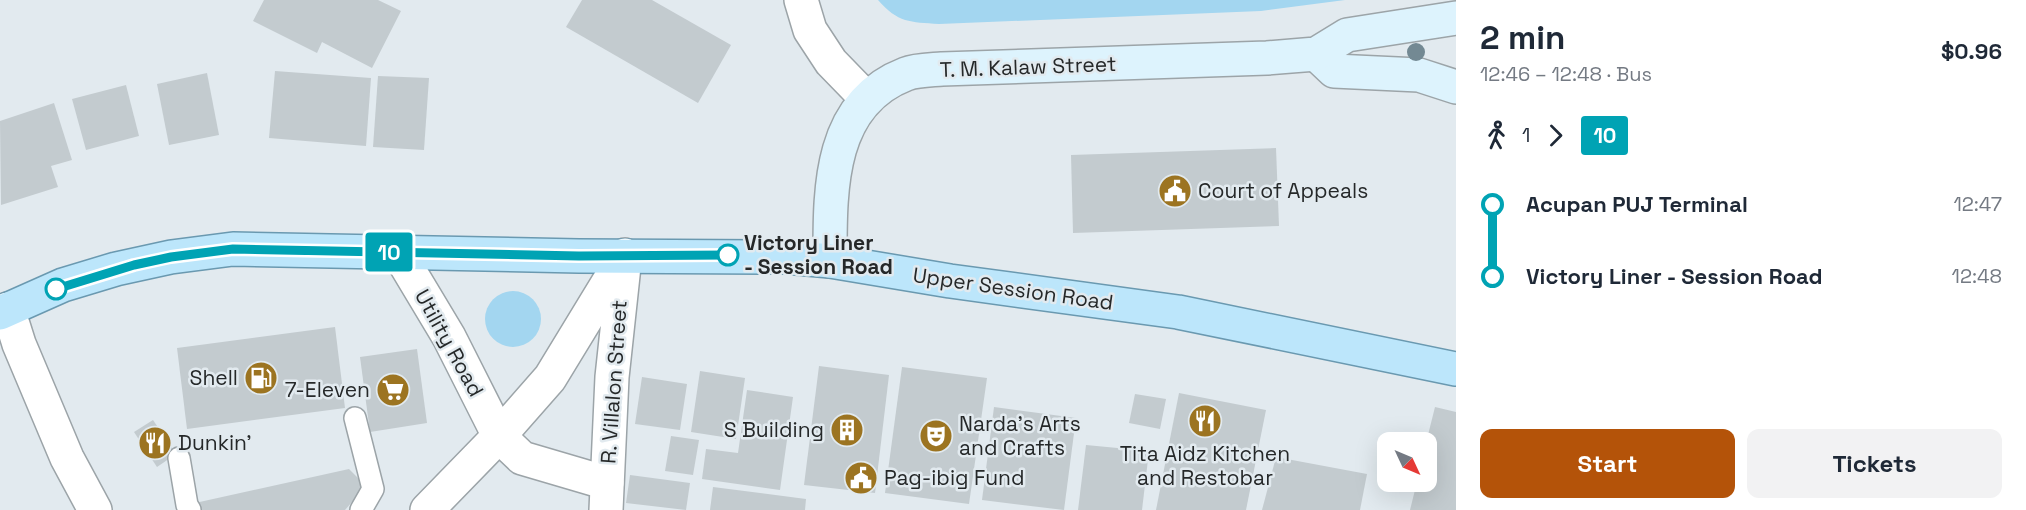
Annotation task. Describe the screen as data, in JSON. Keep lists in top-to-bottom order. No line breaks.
{"streets":{"main road":["T. M. Kalaw Street","Upper Session Road"],"street":["Utility Road","R. Villalon Street"]},"crossings":[["T. M. Kalaw Street","Upper Session Road"],["Upper Session Road","Utility Road"],["Upper Session Road","R. Villalon Street"],["Utility Road","R. Villalon Street"]],"places":{"public building":["Court of Appeals","Pag-ibig Fund"],"other":["Victory Liner - Session Road"],"fuel station":["Shell"],"supermarket":["7-Eleven"],"restaurant":["Tita Aidz Kitchen and Restobar","Dunkin'"],"building":["S Building"],"theatre":["Narda's Arts and Crafts"]},"lines":["bus line 10"],"north":"bottom right","page":{"on_map":"10","heading":["2 min","12:46 – 12:48 · Bus","$0.96"],"legs":["1","10"],"list":[{"name":"Acupan PUJ Terminal","value":"12:47"},{"name":"Victory Liner - Session Road","value":"12:48"}],"buttons":["Start","Tickets"]}}
